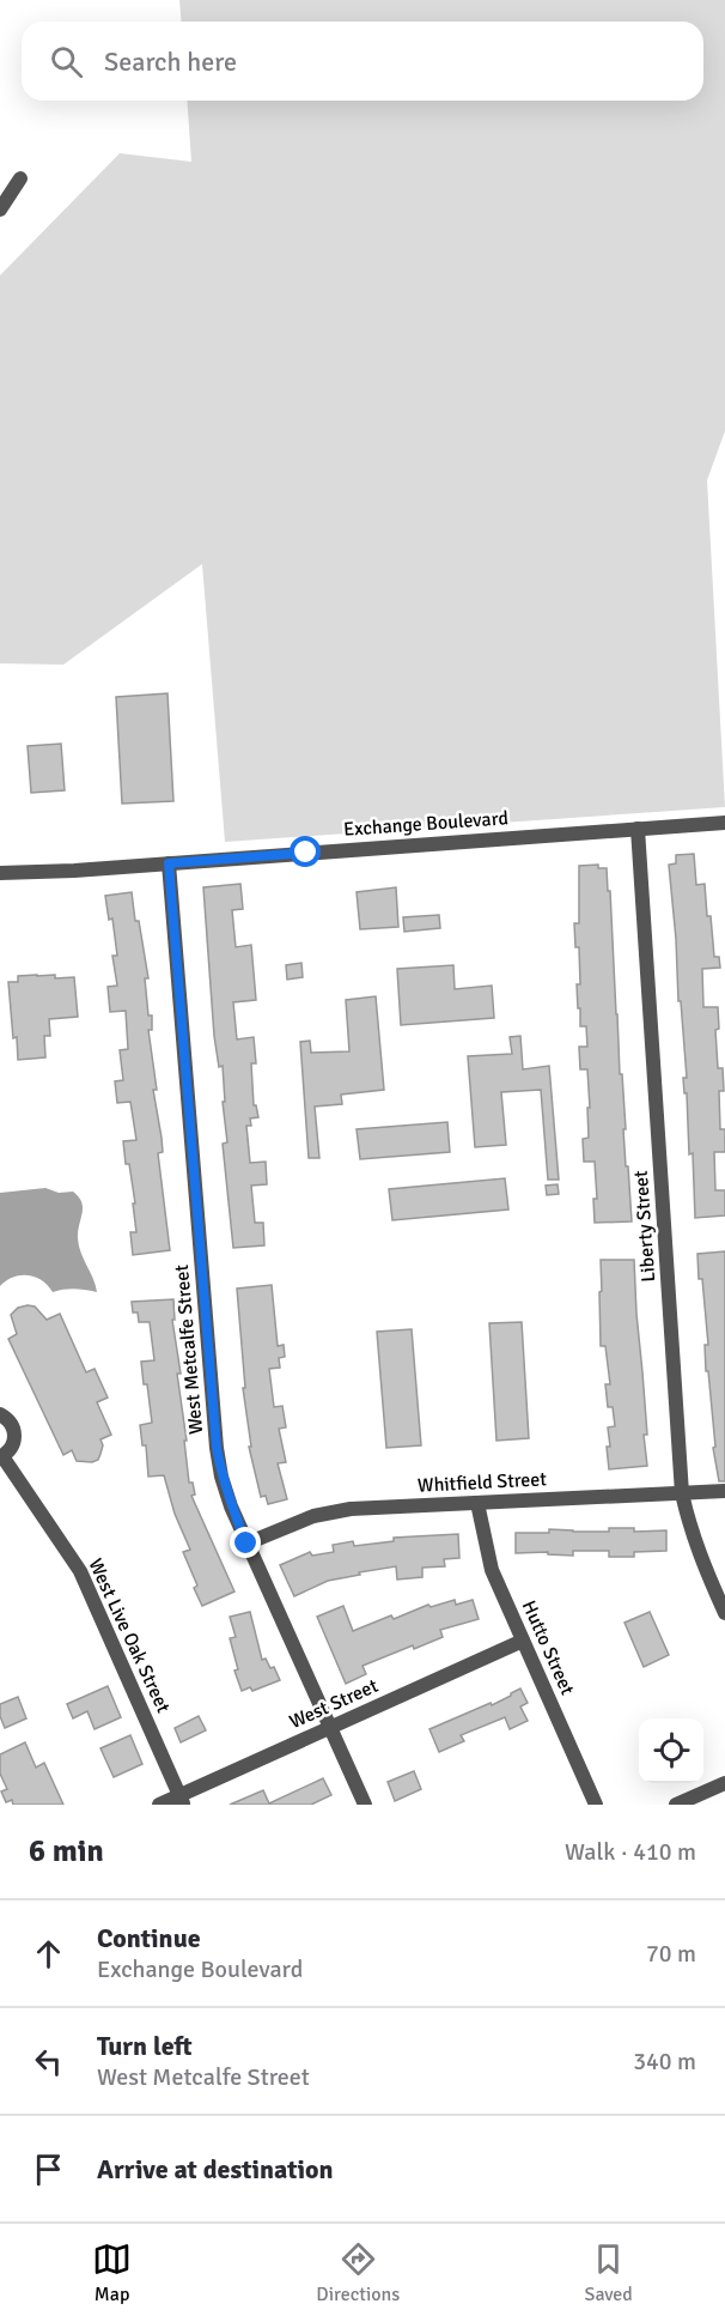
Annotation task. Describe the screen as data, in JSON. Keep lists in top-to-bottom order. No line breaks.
{"streets":{"street":["Exchange Boulevard","Liberty Street","West Metcalfe Street","Whitfield Street","West Live Oak Street","Hutto Street","West Street"]},"crossings":[["Exchange Boulevard","Liberty Street"],["Exchange Boulevard","West Metcalfe Street"],["Liberty Street","Whitfield Street"],["West Metcalfe Street","Whitfield Street"],["West Metcalfe Street","West Street"],["Whitfield Street","Hutto Street"],["West Live Oak Street","West Street"],["Hutto Street","West Street"]],"page":{"search":"Search here","heading":["6 min","Walk · 410 m"],"list":[["Continue","Exchange Boulevard","70 m"],["Turn left","West Metcalfe Street","340 m"],"Arrive at destination"],"nav":["Map","Directions","Saved"]}}
